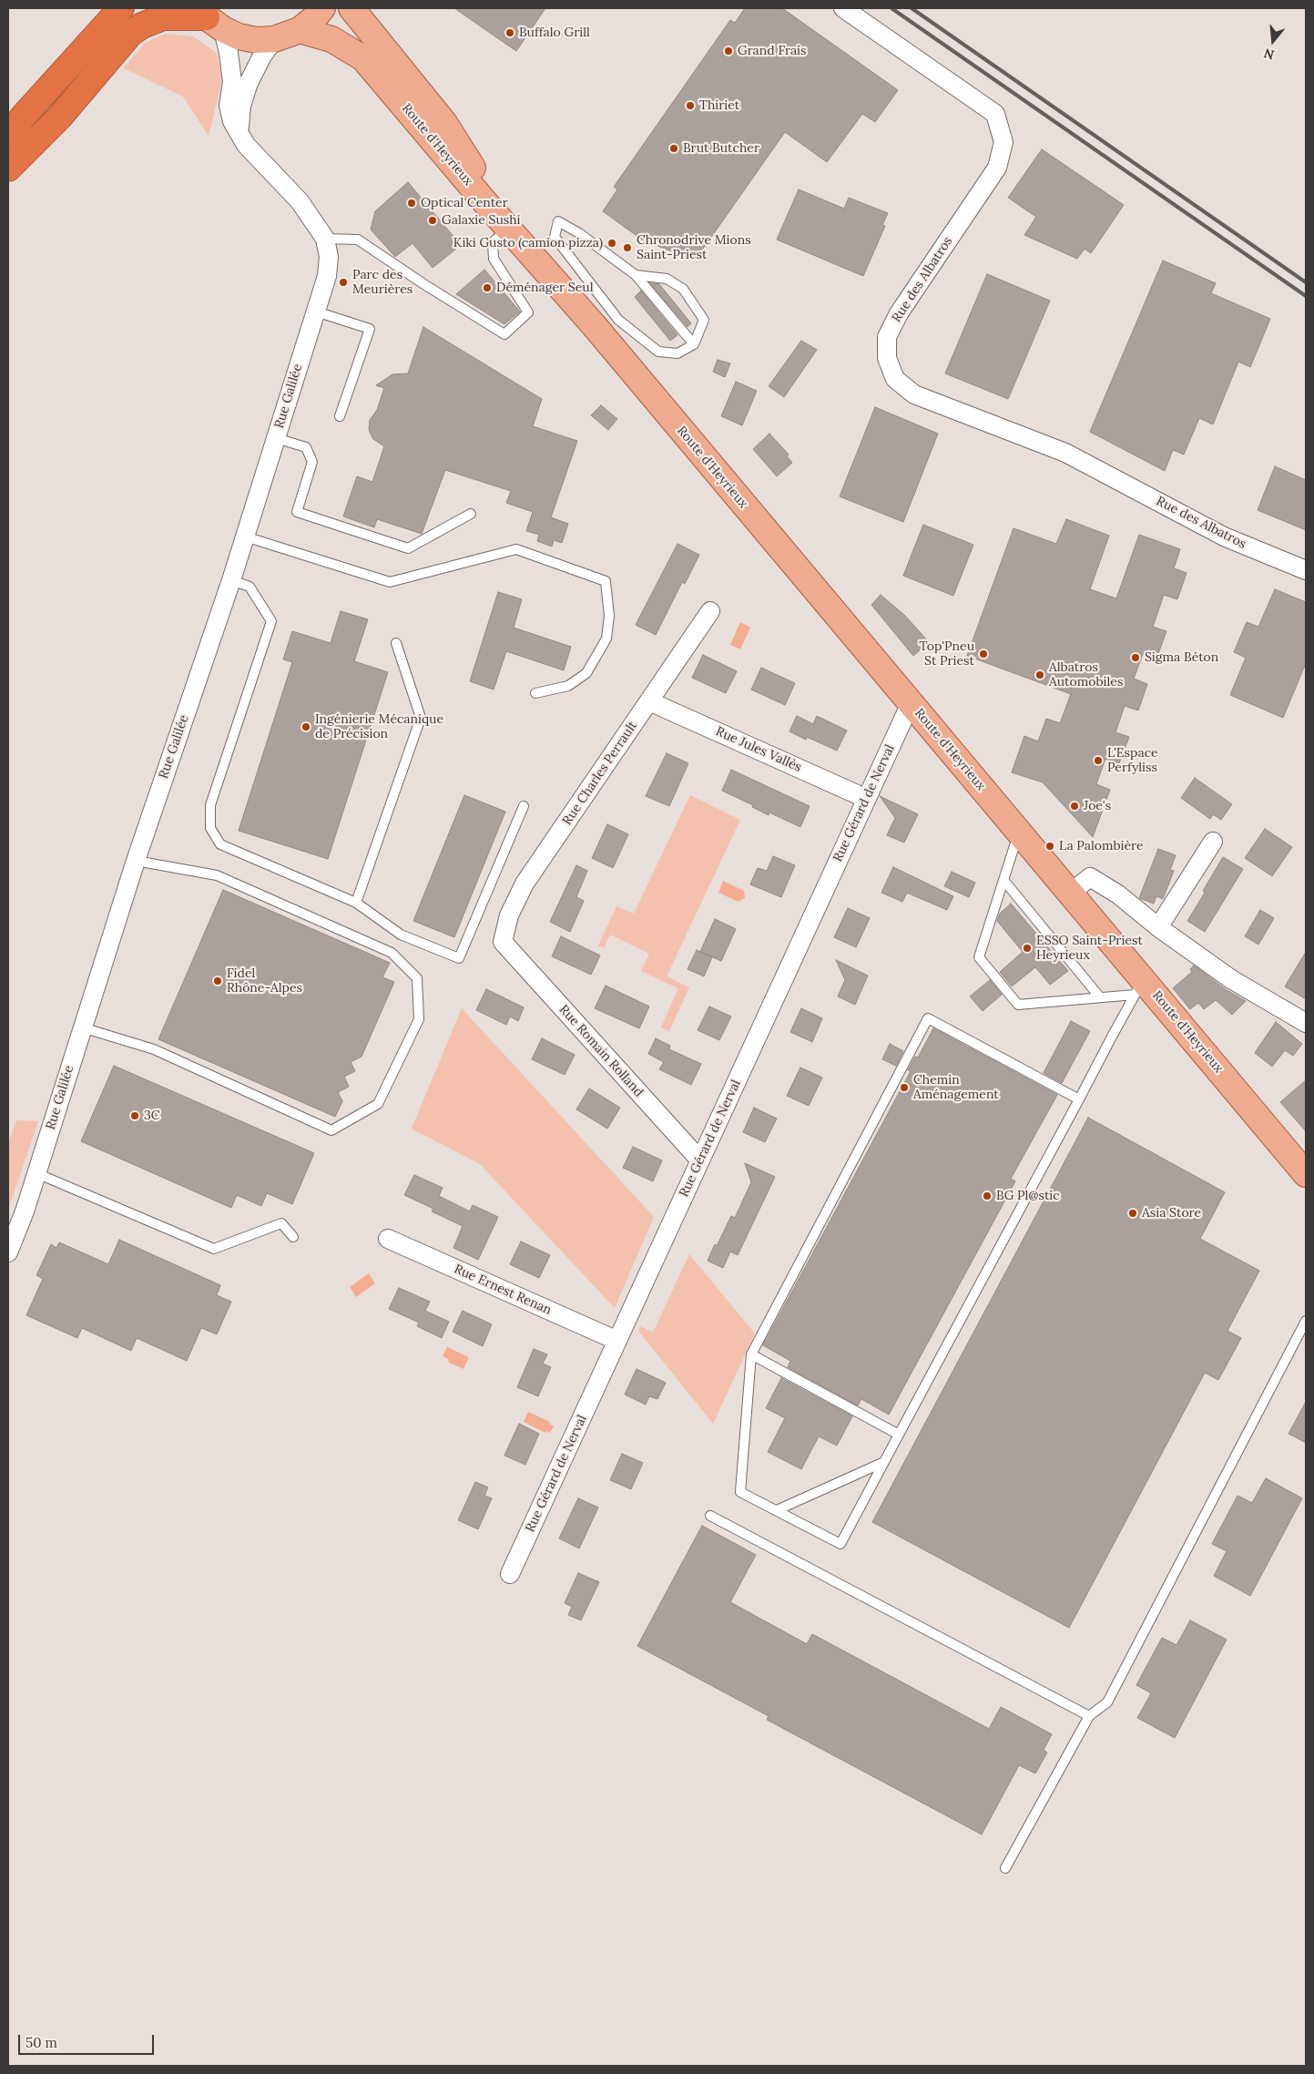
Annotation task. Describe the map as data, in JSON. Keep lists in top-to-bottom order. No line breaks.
{"streets":{"main road":["Route d'Heyrieux"],"street":["Rue des Albatros","Rue Galilée","Rue Jules Vallès","Rue Charles Perrault","Rue Gérard de Nerval","Rue Romain Rolland","Rue Ernest Renan"]},"crossings":[["Route d'Heyrieux","Rue Gérard de Nerval"],["Rue Jules Vallès","Rue Charles Perrault"],["Rue Jules Vallès","Rue Gérard de Nerval"],["Rue Charles Perrault","Rue Romain Rolland"],["Rue Gérard de Nerval","Rue Romain Rolland"],["Rue Gérard de Nerval","Rue Ernest Renan"]],"places":["Buffalo Grill","Grand Frais","Thiriet","Brut Butcher","Optical Center","Galaxie Sushi","Kiki Gusto (camion pizza)","Chronodrive Mions Saint-Priest","Parc des Meurières","Déménager Seul","Top'Pneu St Priest","Sigma Béton","Albatros Automobiles","Ingénierie Mécanique de Précision","L'Espace Perfyliss","Joe's","La Palombière","ESSO Saint-Priest Heyrieux","Fidel Rhône-Alpes","Chemin Aménagement","3C","BG Pl@stic","Asia Store"],"scale_bar":"50 m","north":"bottom"}
